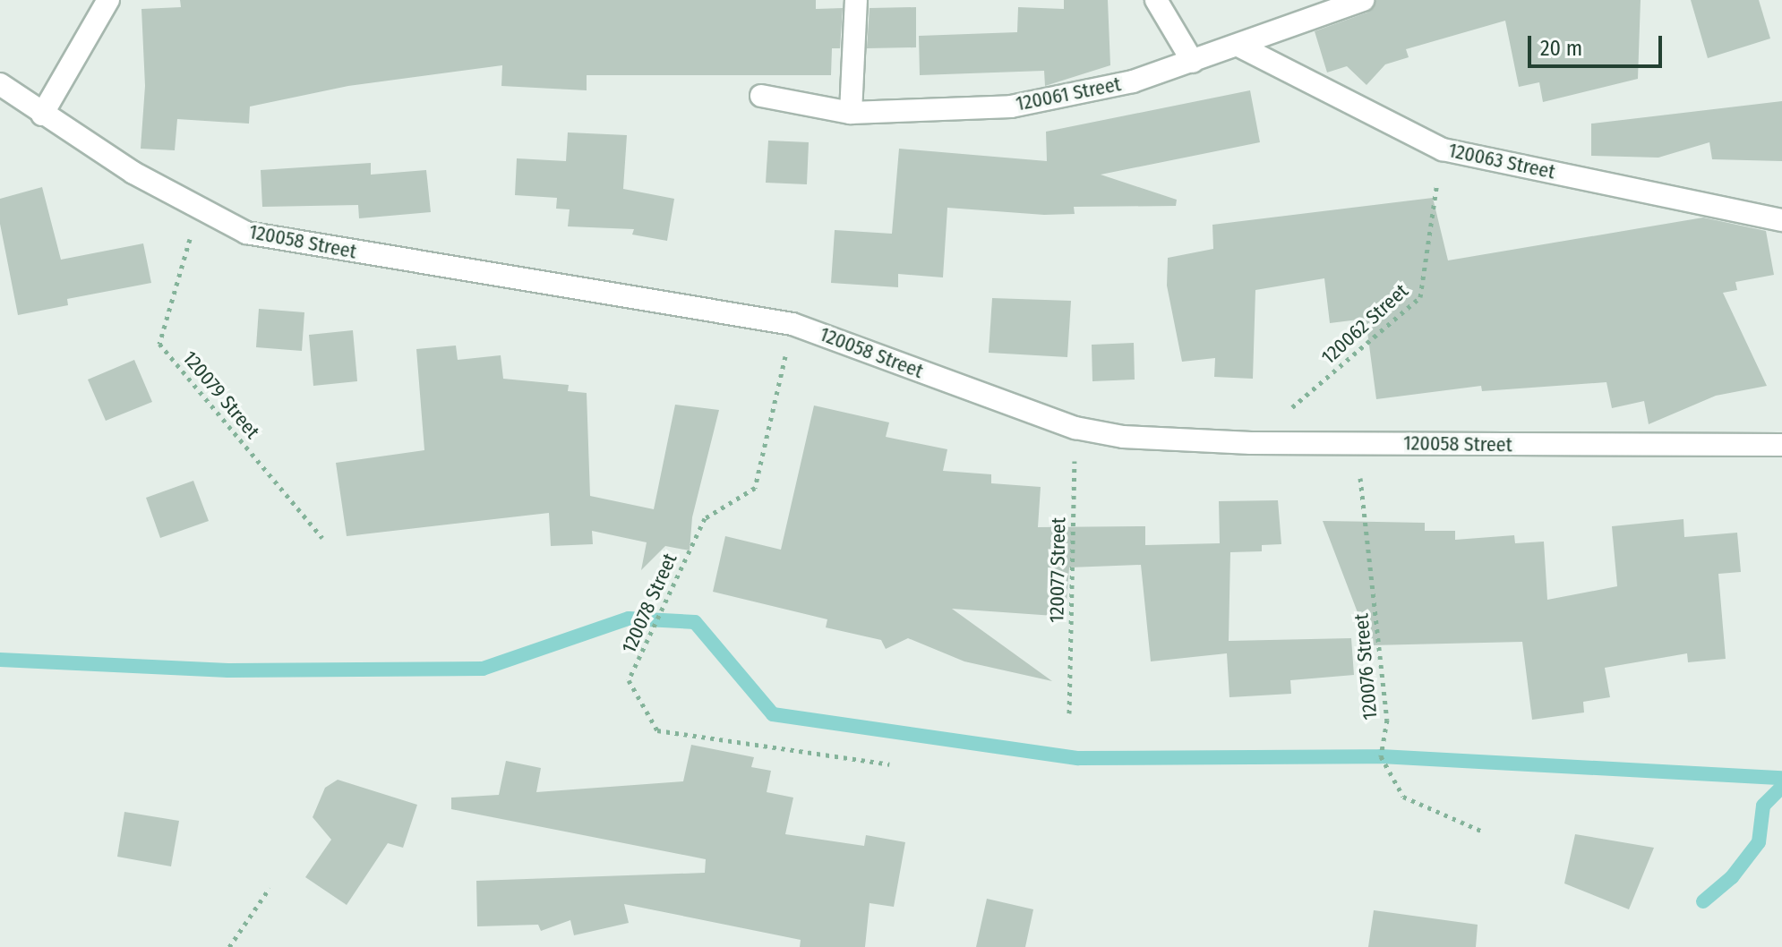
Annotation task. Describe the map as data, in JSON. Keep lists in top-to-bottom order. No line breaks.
{"streets":{"street":["120061 Street","120063 Street","120058 Street"],"path":["120062 Street","120079 Street","120077 Street","120078 Street","120076 Street"]},"crossings":[["120061 Street","120063 Street"],["120063 Street","120062 Street"],["120058 Street","120062 Street"],["120058 Street","120079 Street"],["120058 Street","120077 Street"],["120058 Street","120078 Street"],["120058 Street","120076 Street"]],"scale_bar":"20 m"}
